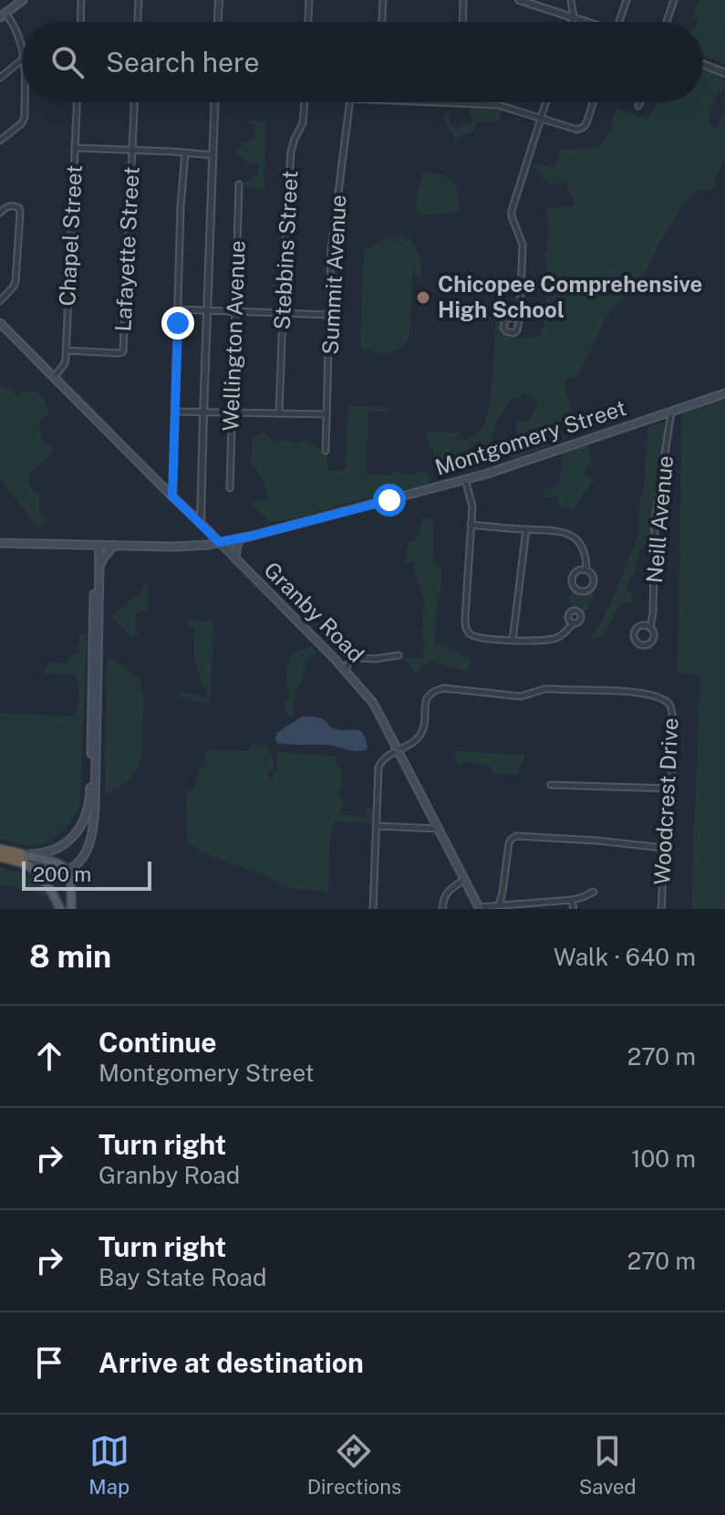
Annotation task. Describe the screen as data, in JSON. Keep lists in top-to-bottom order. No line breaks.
{"streets":{"main road":["Montgomery Street","Granby Road"],"street":["Chapel Street","Lafayette Street","Stebbins Street","Summit Avenue","Wellington Avenue","Neill Avenue","Woodcrest Drive"]},"crossings":[["Chapel Street","Lafayette Street"],["Chapel Street","Granby Road"],["Montgomery Street","Neill Avenue"],["Montgomery Street","Granby Road"],["Granby Road","Woodcrest Drive"]],"places":["Chicopee Comprehensive High School"],"scale_bar":"200 m","page":{"search":"Search here","scale":"200 m","heading":["8 min","Walk · 640 m"],"list":[["Continue","Montgomery Street","270 m"],["Turn right","Granby Road","100 m"],["Turn right","Bay State Road","270 m"],"Arrive at destination"],"nav":["Map","Directions","Saved"]}}
